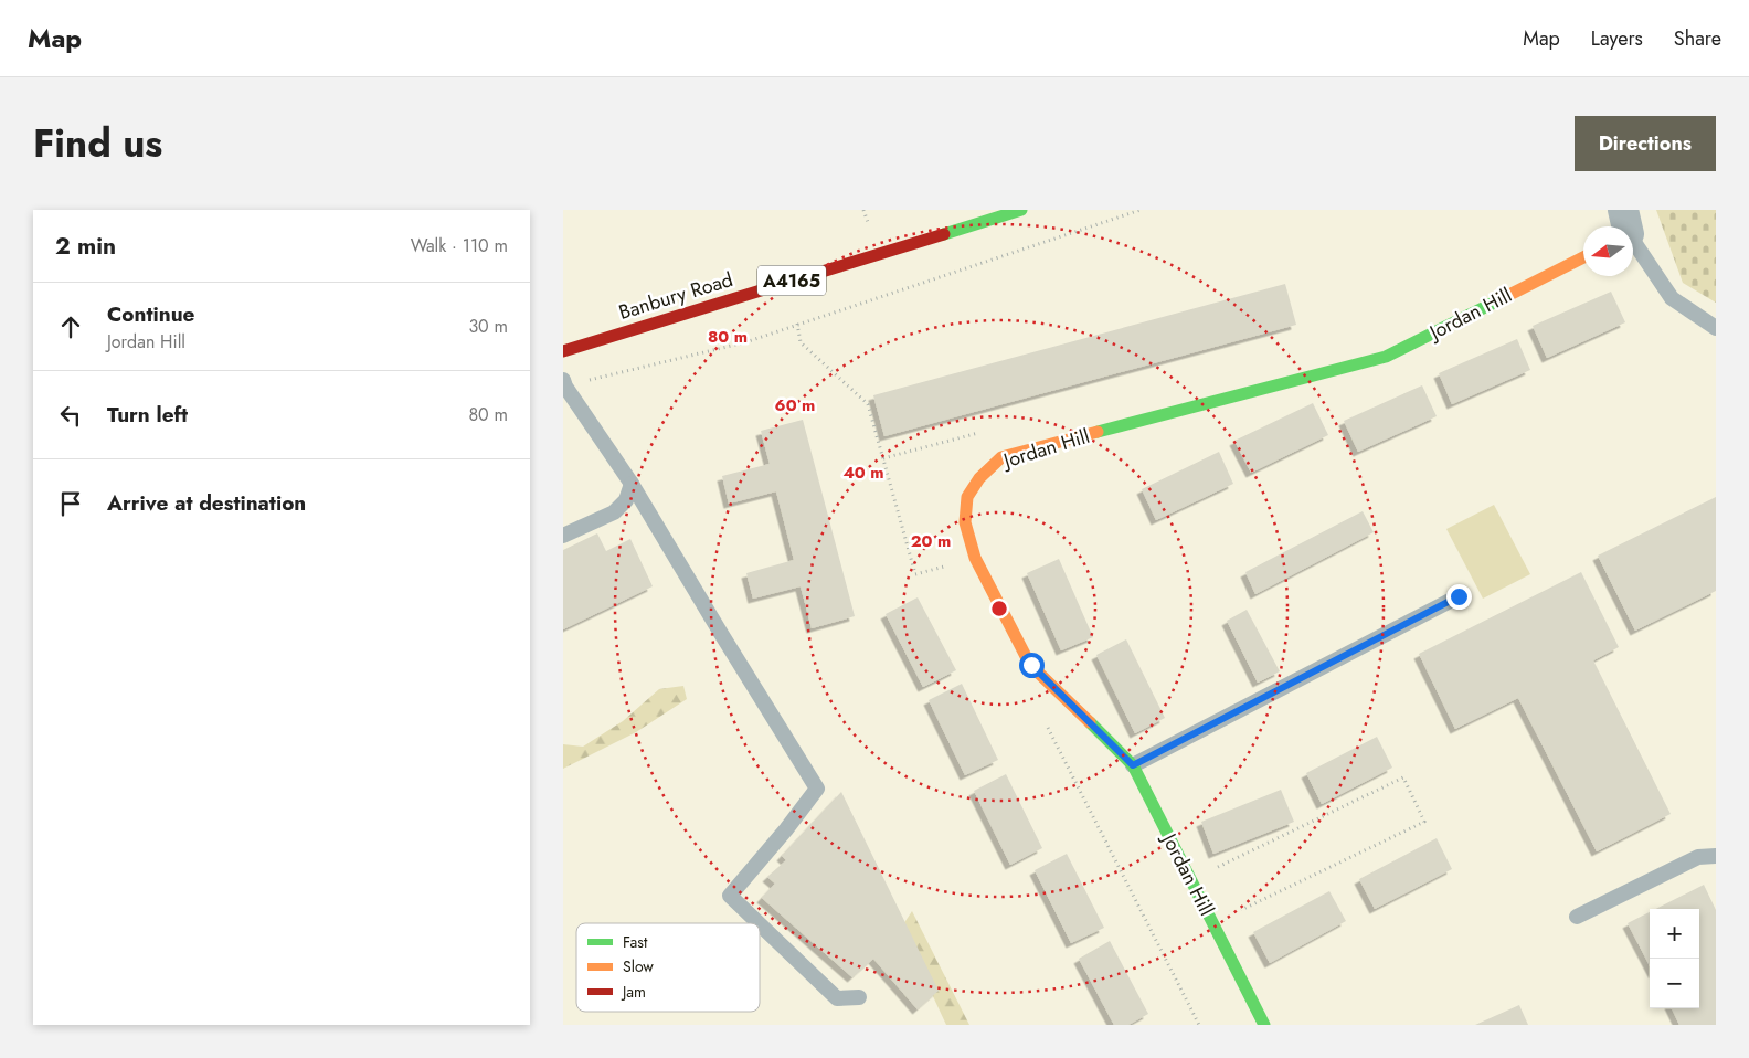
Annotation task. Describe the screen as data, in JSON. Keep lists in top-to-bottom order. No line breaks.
{"streets":{"street":["A4165","Banbury Road","Jordan Hill"]},"legend":["Fast","Slow","Jam"],"north":"left","page":{"header":"Map","nav":["Map","Layers","Share"],"title":"Find us","buttons":"Directions","heading":["2 min","Walk · 110 m"],"list":[["Continue","Jordan Hill","30 m"],["Turn left","80 m"],"Arrive at destination"],"map_buttons":["+","−"]},"rings":["80 m","60 m","40 m","20 m"]}
